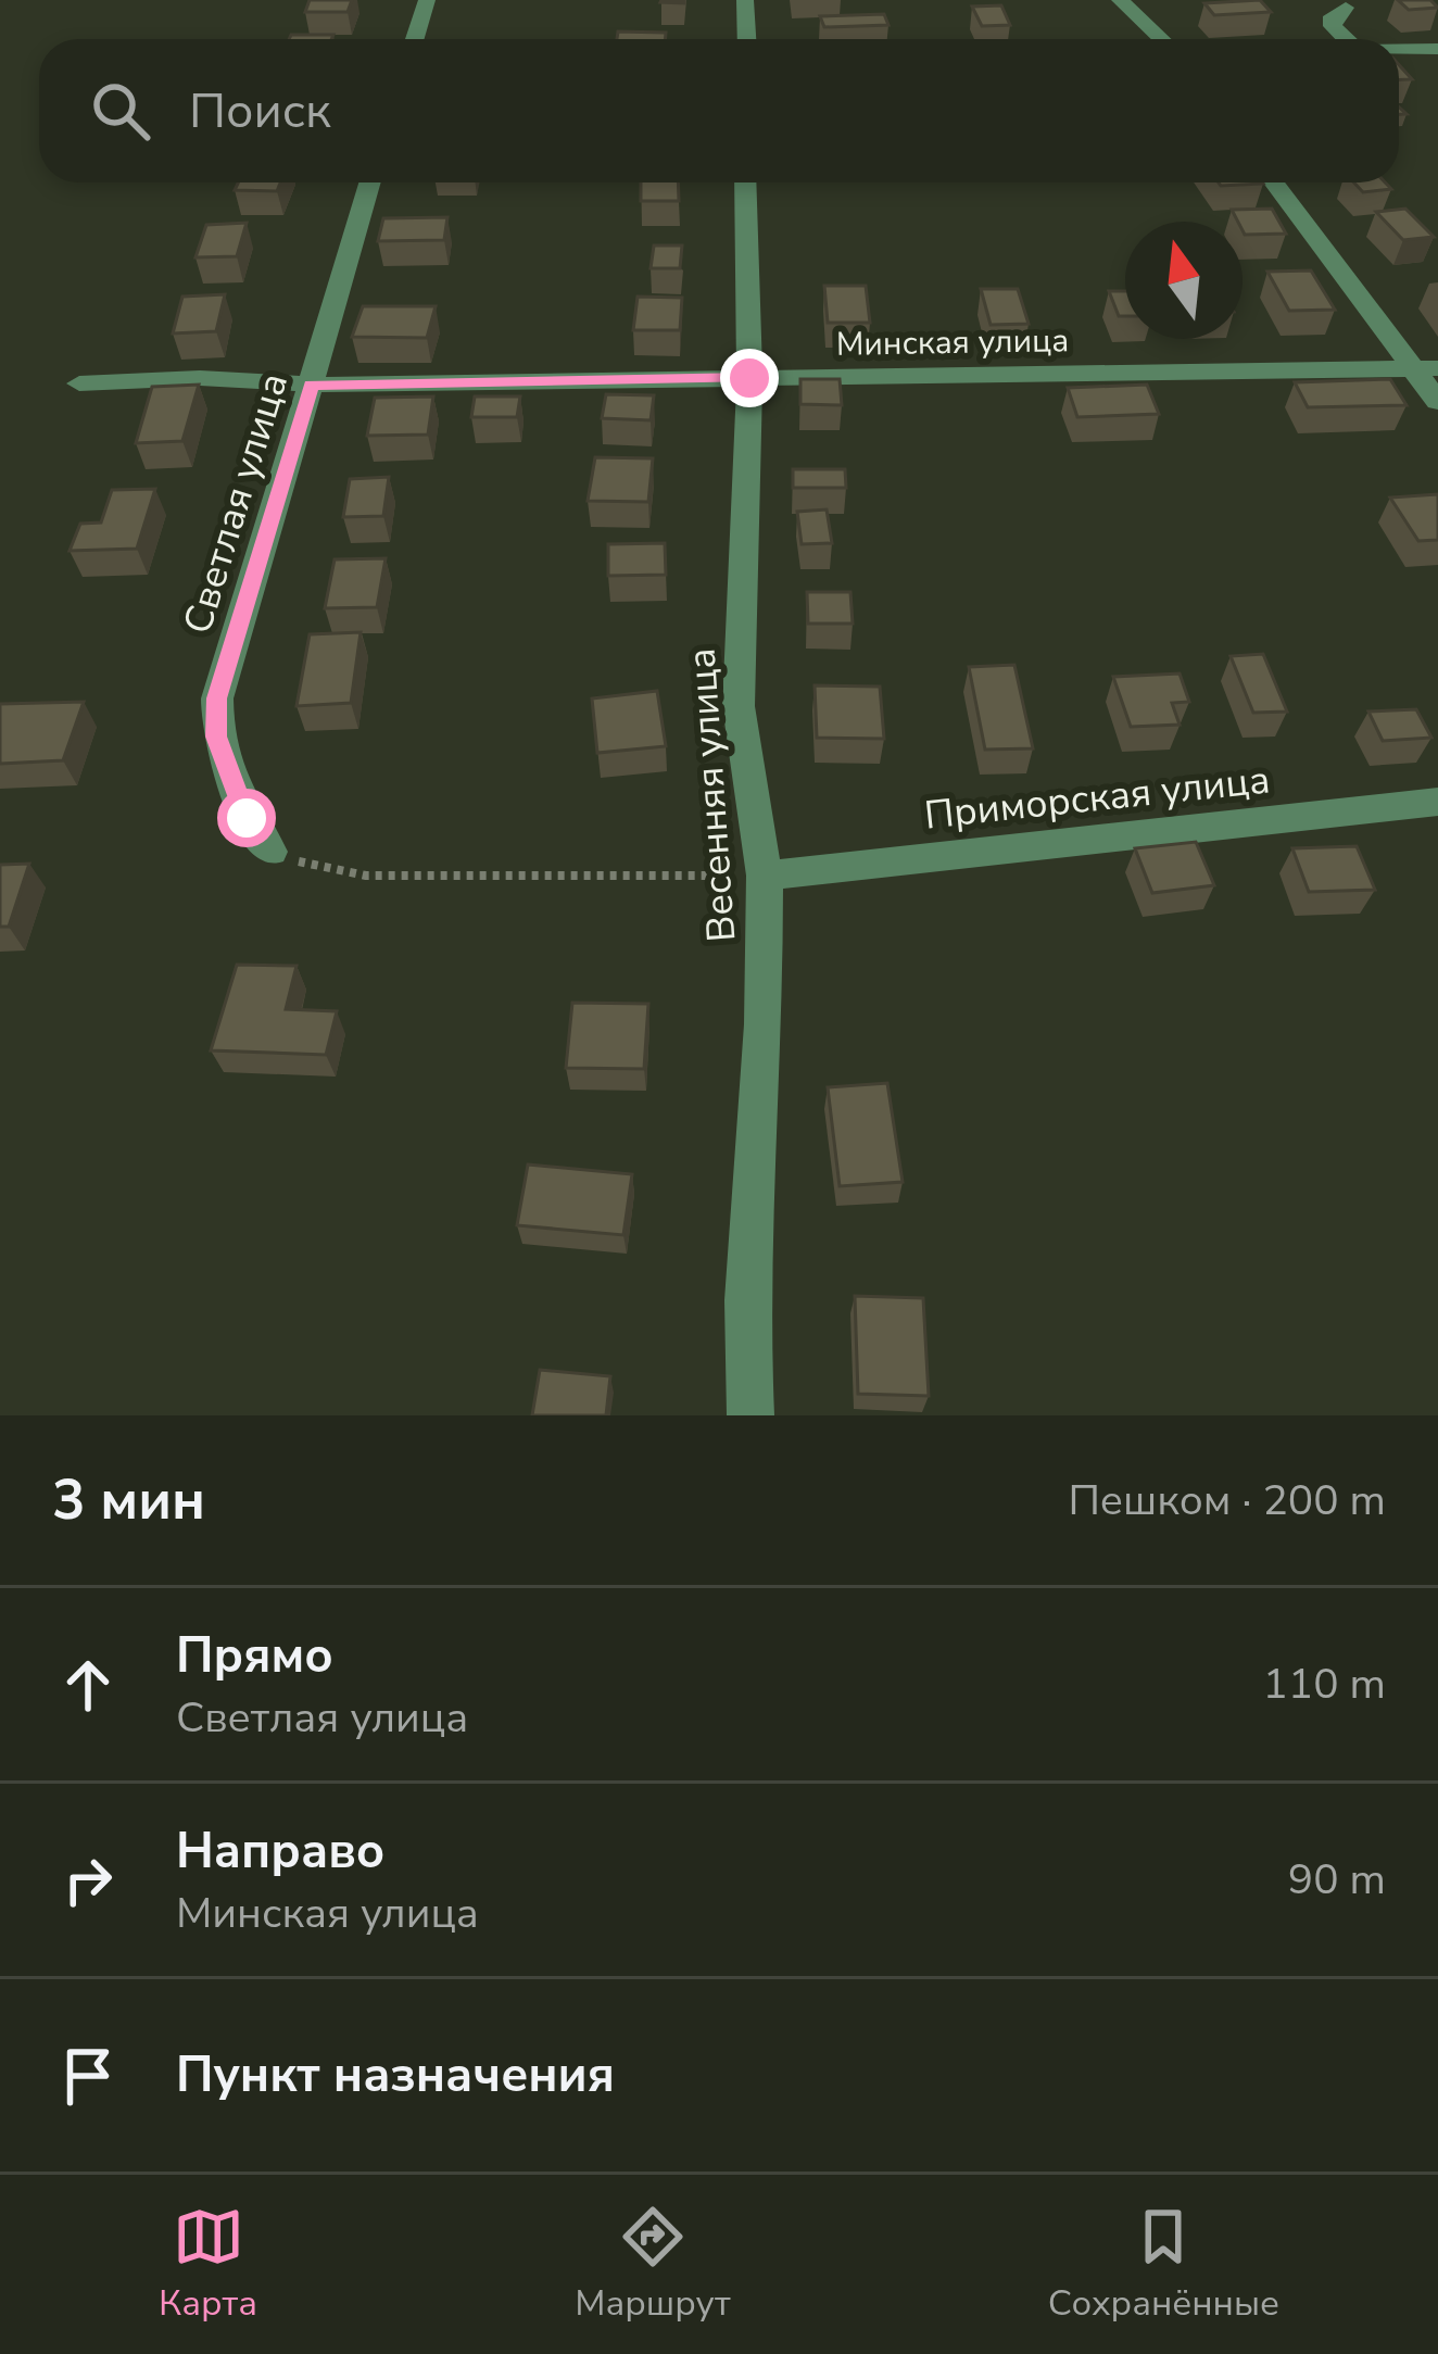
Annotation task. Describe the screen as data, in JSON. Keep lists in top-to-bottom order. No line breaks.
{"streets":{"street":["Минская улица","Светлая улица","Весенняя улица","Приморская улица"]},"crossings":[["Минская улица","Светлая улица"],["Минская улица","Весенняя улица"],["Весенняя улица","Приморская улица"]],"north":"top","page":{"search":"Поиск","heading":["3 мин","Пешком · 200 m"],"list":[["Прямо","Светлая улица","110 m"],["Направо","Минская улица","90 m"],"Пункт назначения"],"nav":["Карта","Маршрут","Сохранённые"]}}
